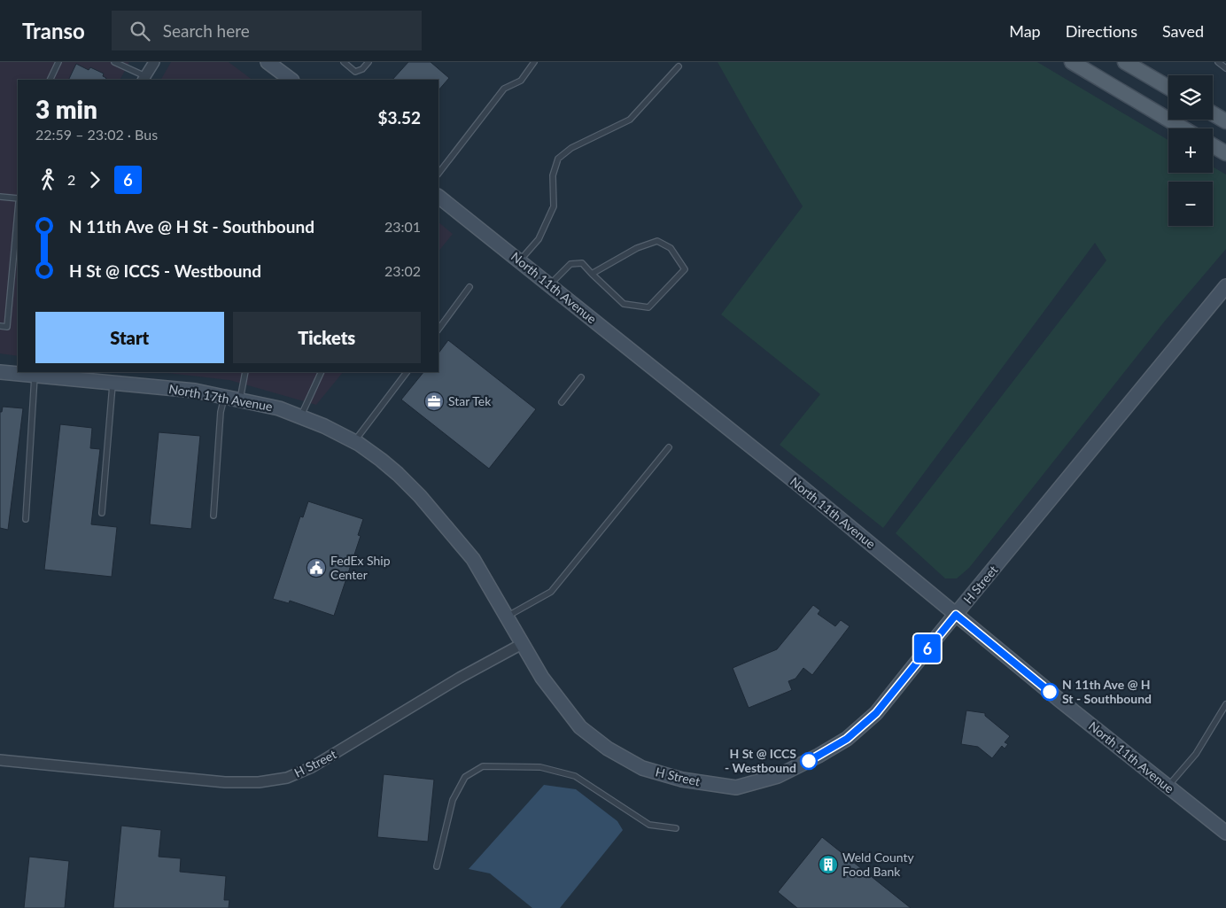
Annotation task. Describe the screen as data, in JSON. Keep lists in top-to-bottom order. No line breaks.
{"streets":{"street":["North 11th Avenue","North 17th Avenue","H Street"]},"crossings":[["North 11th Avenue","H Street"],["North 17th Avenue","H Street"]],"places":{"office":["Star Tek"],"public building":["FedEx Ship Center"],"other":["N 11th Ave @ H St - Southbound","H St @ ICCS - Westbound"],"building":["Weld County Food Bank"]},"lines":["bus line 6"],"page":{"header":"Transo","search":"Search here","nav":["Map","Directions","Saved"],"on_map":"6","map_buttons":["+","−"],"heading":["3 min","22:59 – 23:02 · Bus","$3.52"],"legs":["2","6"],"list":[{"name":"N 11th Ave @ H St - Southbound","value":"23:01"},{"name":"H St @ ICCS - Westbound","value":"23:02"}],"buttons":["Start","Tickets"]}}
